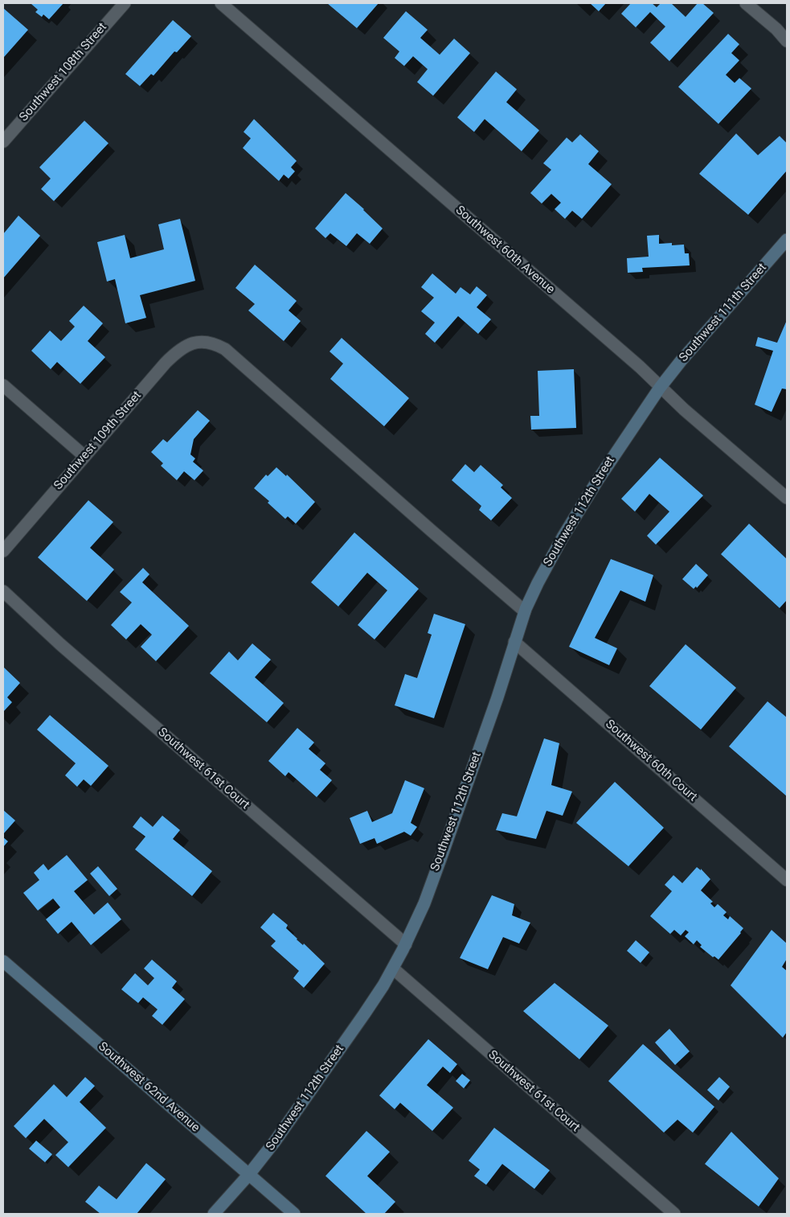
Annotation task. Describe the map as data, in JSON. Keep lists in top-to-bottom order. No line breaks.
{"streets":{"main road":["Southwest 111th Street","Southwest 112th Street","Southwest 62nd Avenue"],"street":["Southwest 108th Street","Southwest 60th Avenue","Southwest 109th Street","Southwest 60th Court","Southwest 61st Court"]},"crossings":[["Southwest 60th Avenue","Southwest 111th Street"],["Southwest 60th Avenue","Southwest 112th Street"],["Southwest 111th Street","Southwest 112th Street"],["Southwest 109th Street","Southwest 112th Street"],["Southwest 112th Street","Southwest 60th Court"],["Southwest 112th Street","Southwest 61st Court"],["Southwest 112th Street","Southwest 62nd Avenue"]]}
